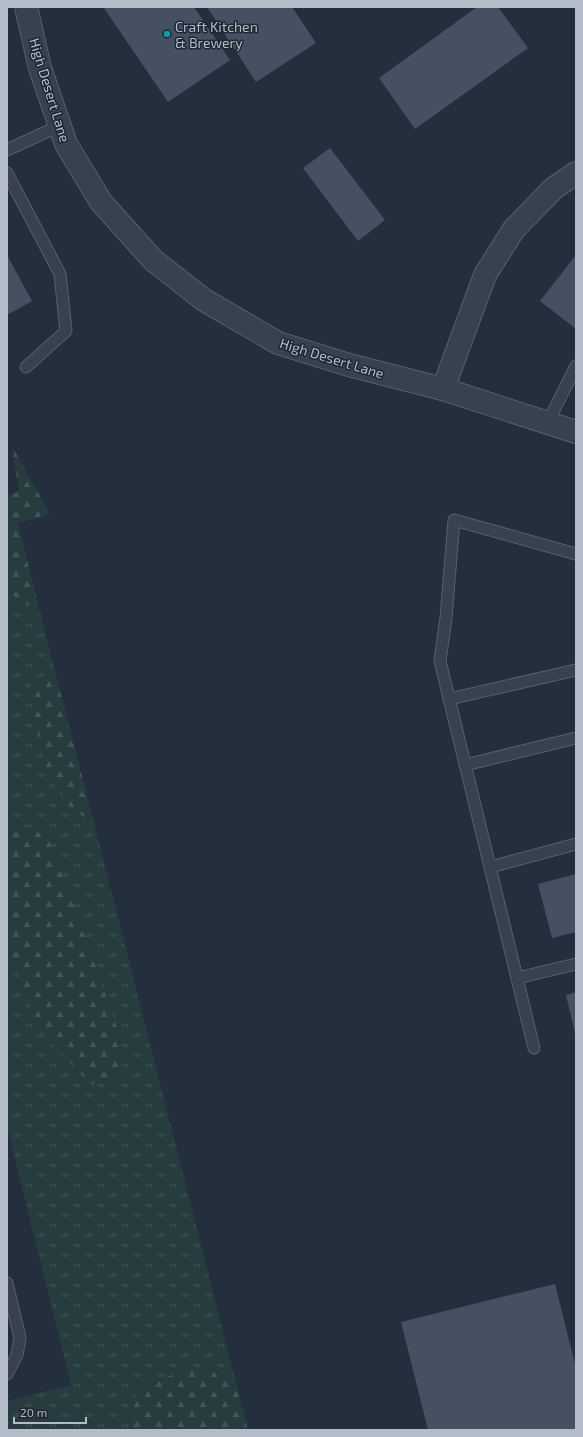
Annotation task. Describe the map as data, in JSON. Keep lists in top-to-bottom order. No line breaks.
{"streets":{"street":["High Desert Lane"]},"places":["Craft Kitchen & Brewery"],"scale_bar":"20 m"}
